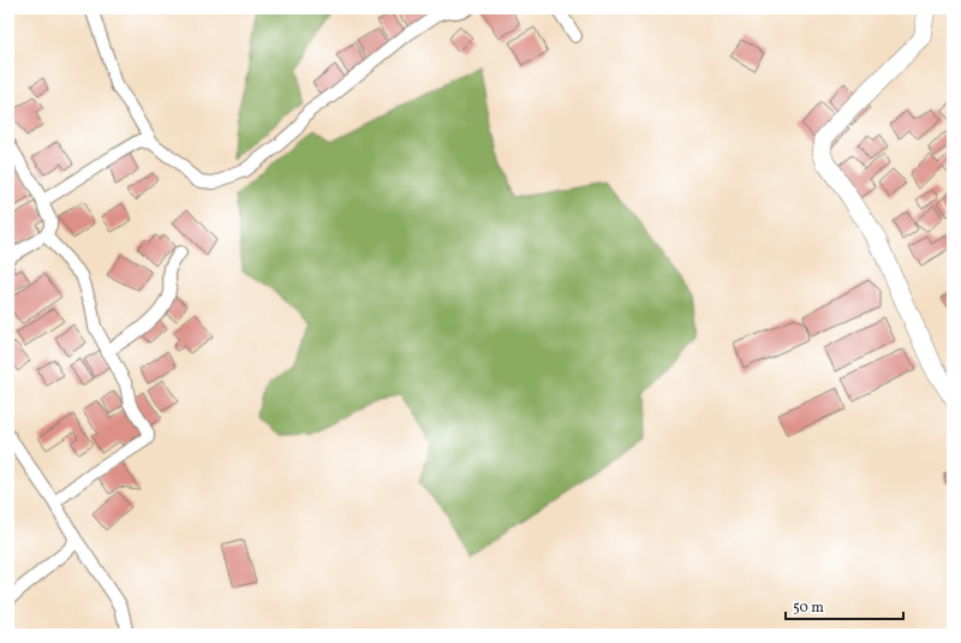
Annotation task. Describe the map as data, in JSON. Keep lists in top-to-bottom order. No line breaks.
{"scale_bar":"50 m"}
